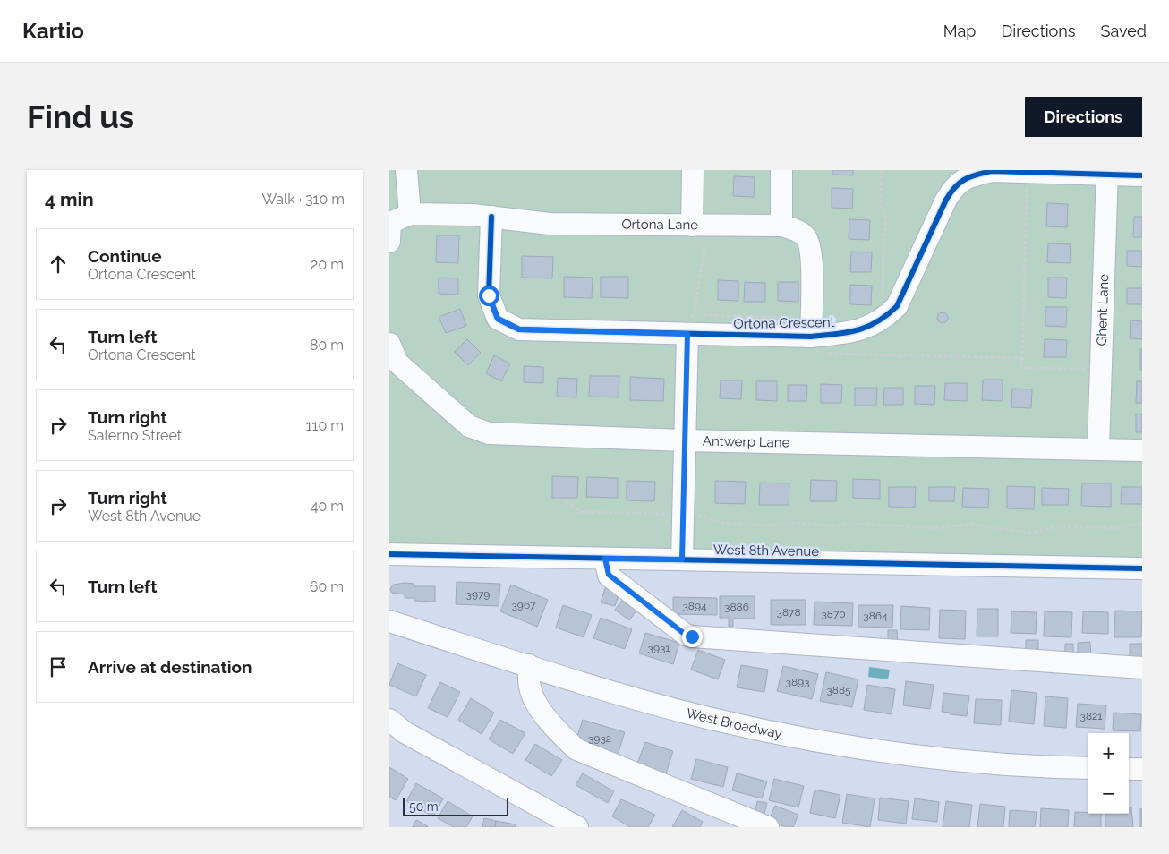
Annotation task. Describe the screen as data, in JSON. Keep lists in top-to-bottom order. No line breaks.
{"streets":{"street":["Ortona Lane","Ghent Lane","Ortona Crescent","Antwerp Lane","West 8th Avenue","West Broadway"]},"crossings":[["Ortona Lane","Ortona Crescent"],["Ghent Lane","Ortona Crescent"],["Ghent Lane","Antwerp Lane"]],"house_numbers":["3979","3967","3894","3886","3878","3870","3864","3931","3893","3885","3821","3932"],"scale_bar":"50 m","page":{"header":"Kartio","nav":["Map","Directions","Saved"],"buttons":"Directions","title":"Find us","heading":["4 min","Walk · 310 m"],"list":[["Continue","Ortona Crescent","20 m"],["Turn left","Ortona Crescent","80 m"],["Turn right","Salerno Street","110 m"],["Turn right","West 8th Avenue","40 m"],["Turn left","60 m"],"Arrive at destination"],"map_buttons":["+","−"],"scale":"50 m"}}
